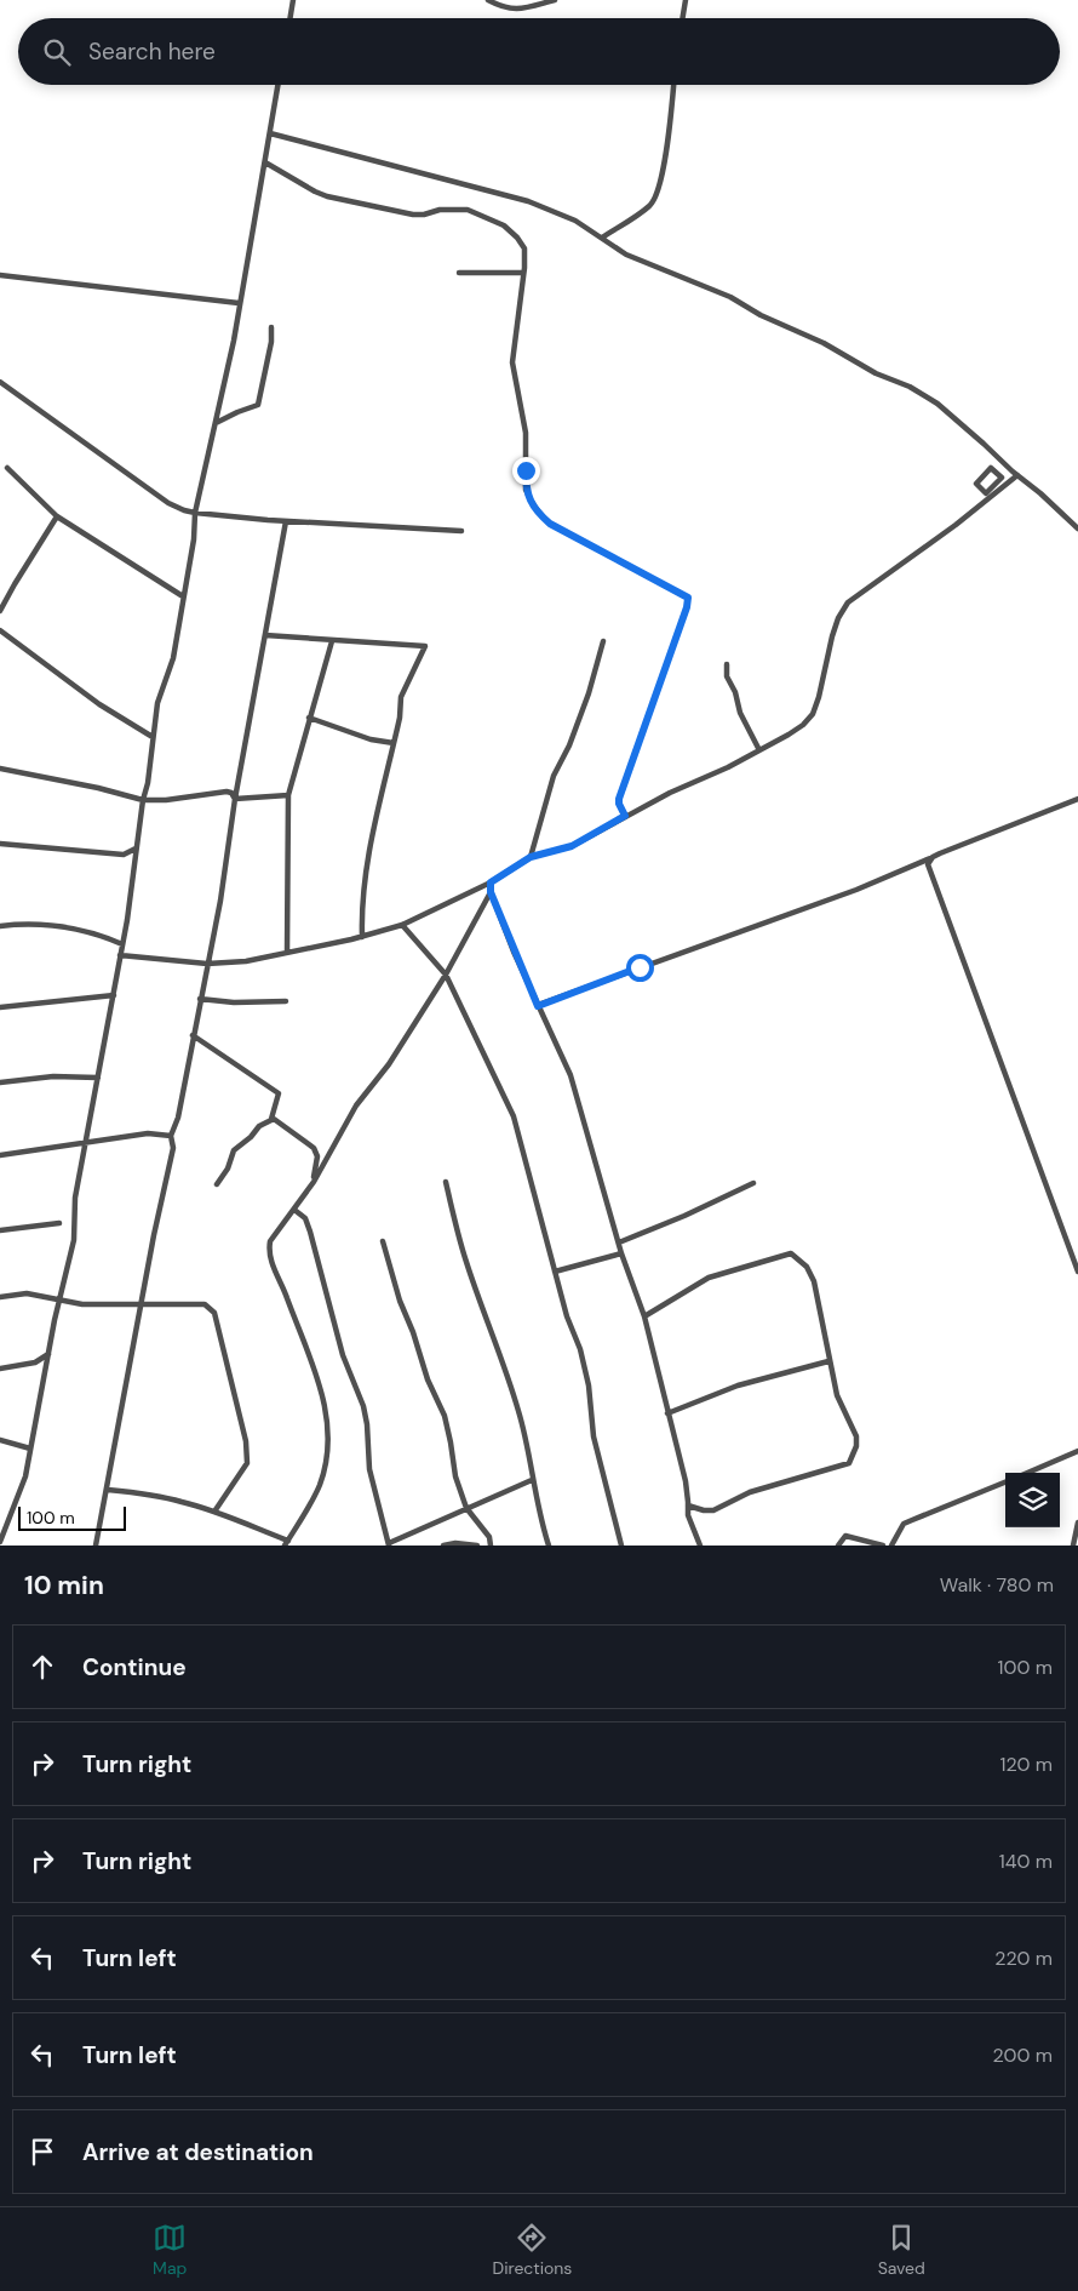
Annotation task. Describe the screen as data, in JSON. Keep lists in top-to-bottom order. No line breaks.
{"scale_bar":"100 m","page":{"search":"Search here","scale":"100 m","heading":["10 min","Walk · 780 m"],"list":[["Continue","100 m"],["Turn right","120 m"],["Turn right","140 m"],["Turn left","220 m"],["Turn left","200 m"],"Arrive at destination"],"nav":["Map","Directions","Saved"]}}
